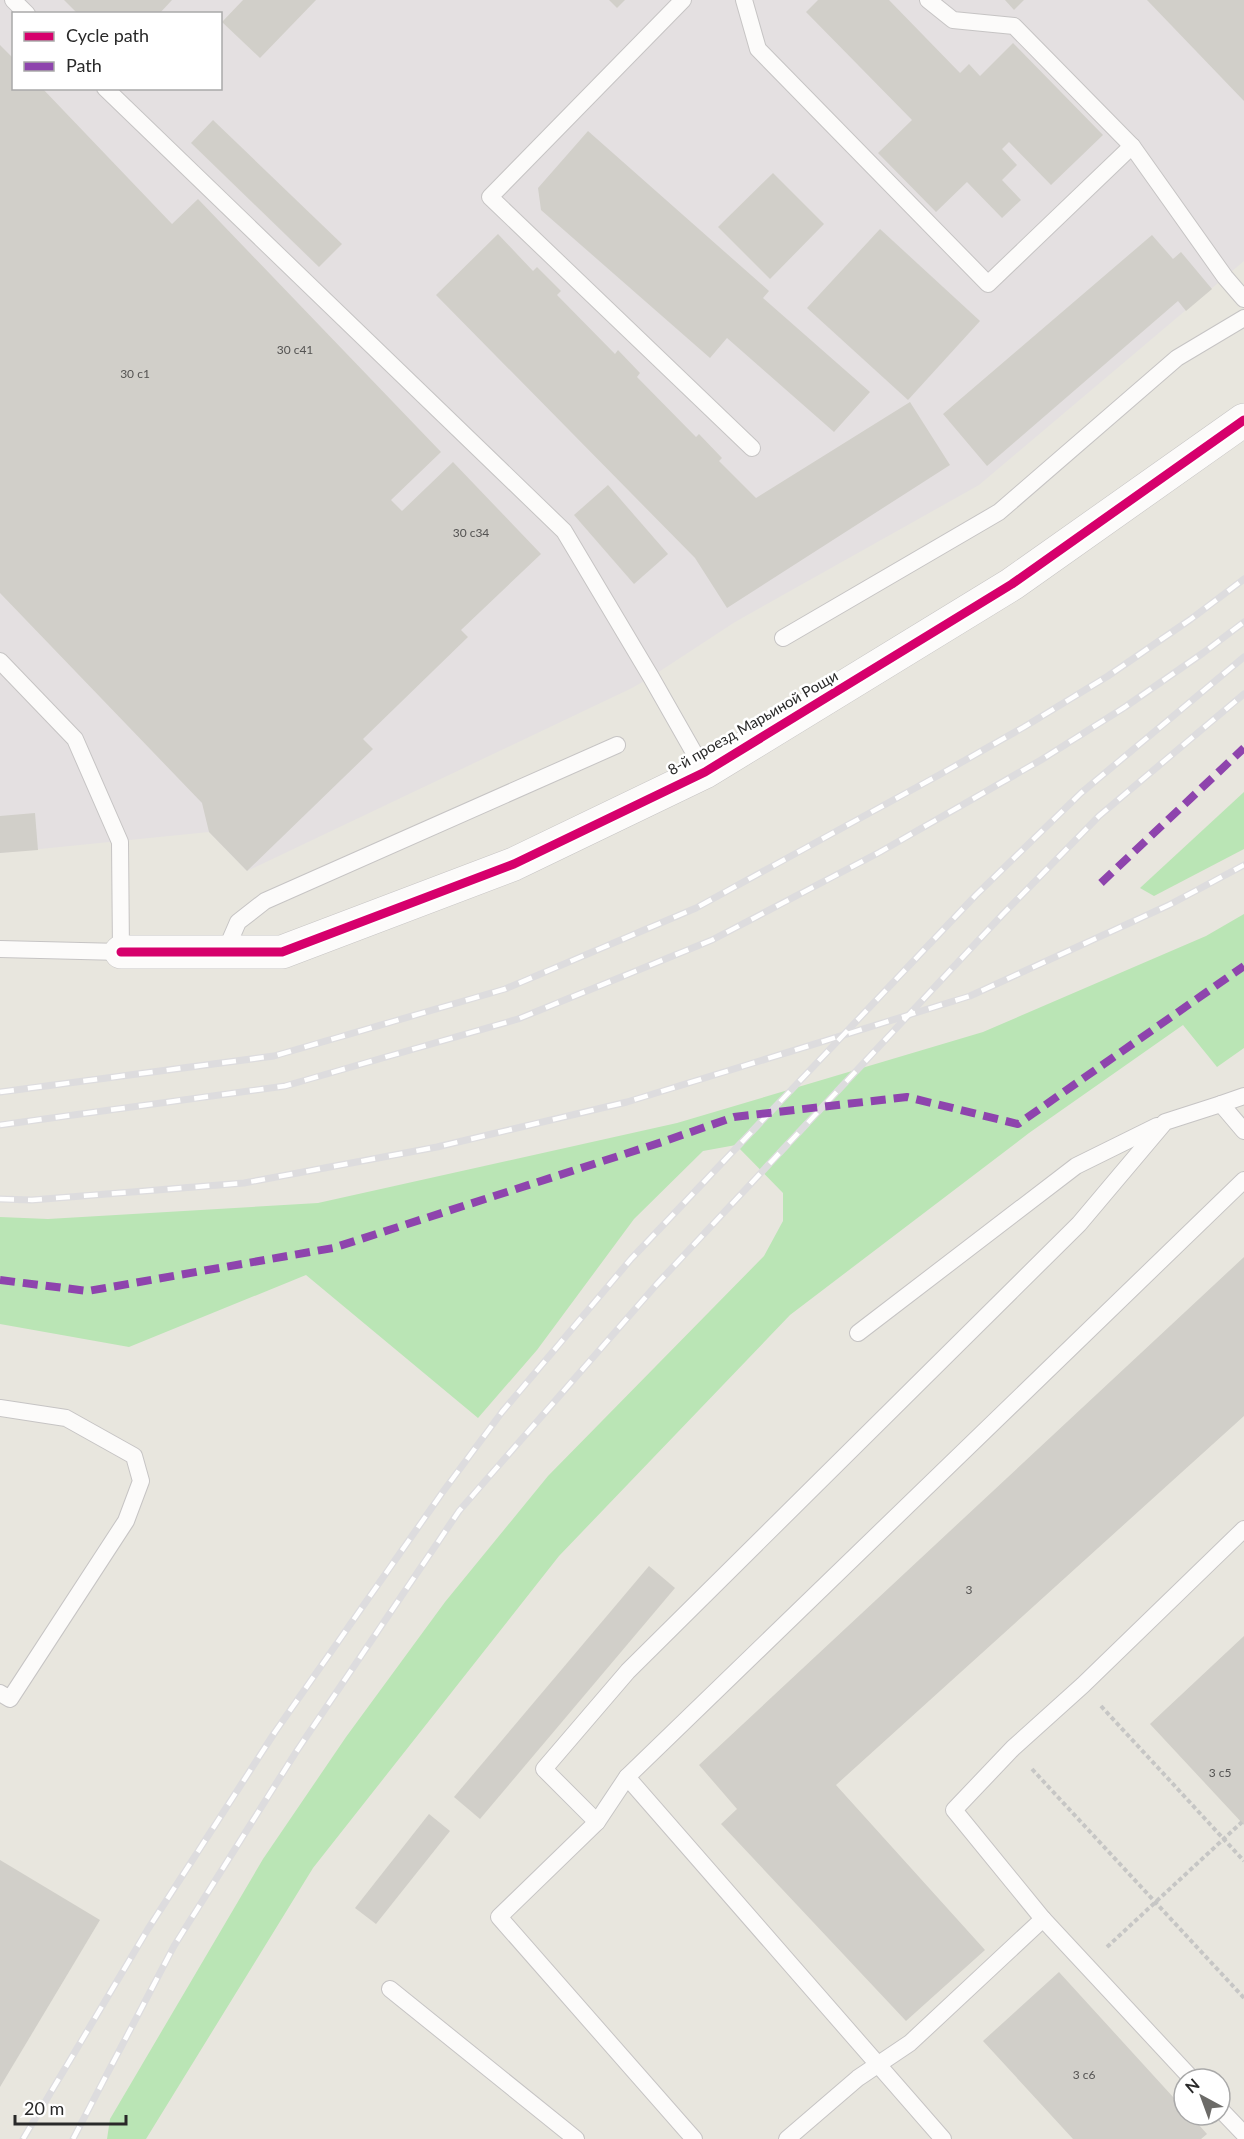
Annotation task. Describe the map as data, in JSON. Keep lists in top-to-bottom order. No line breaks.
{"streets":{"street":["8-й проезд Марьиной Рощи"]},"house_numbers":["30 с41","30 с1","30 с34","3","3 с5","3 с6"],"legend":["Cycle path","Path"],"scale_bar":"20 m","north":"top left"}
